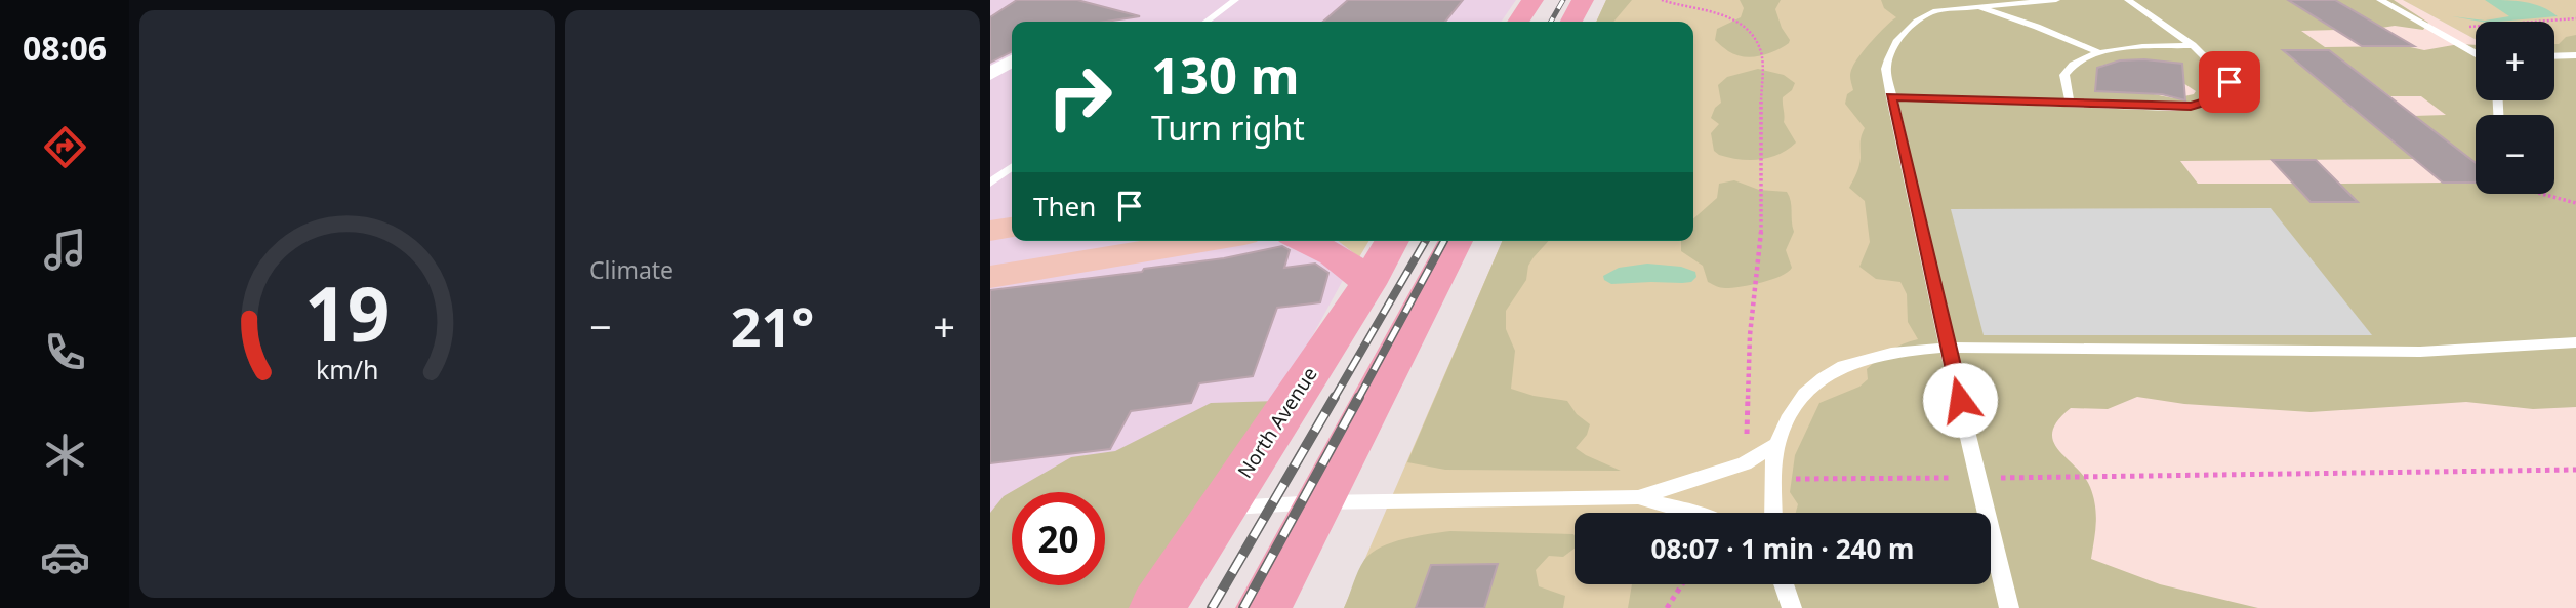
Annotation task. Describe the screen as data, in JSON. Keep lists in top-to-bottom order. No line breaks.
{"streets":{"main road":["North Avenue"]},"page":{"tabs":"08:06","tile":"Climate","map_buttons":["+","−"],"turn":["130 m","Turn right"],"then":"Then","heat":["−","21°","+"],"limit":"20","trip":"08:07 · 1 min · 240 m","gauge":["19","km/h"]}}
